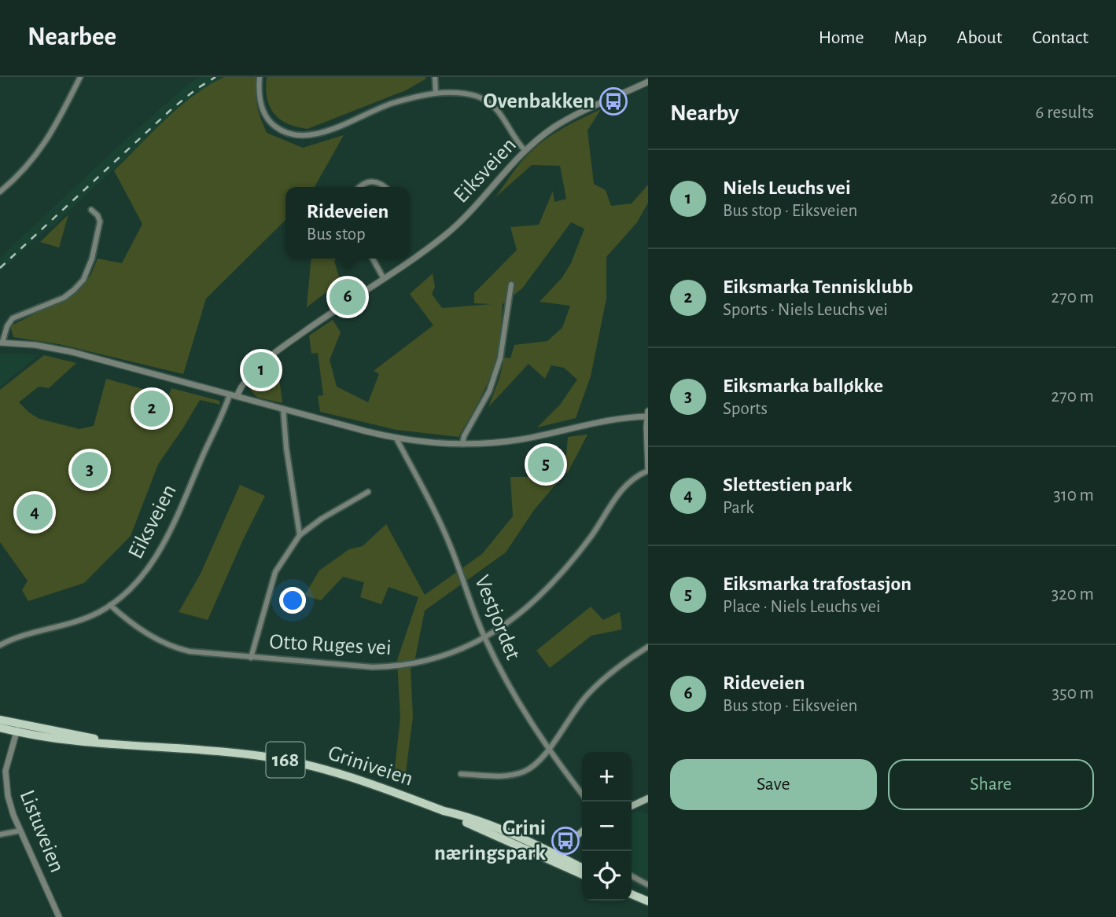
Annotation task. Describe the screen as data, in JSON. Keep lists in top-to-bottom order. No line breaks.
{"streets":{"main road":["168","Griniveien"],"street":["Eiksveien","Vestjordet","Otto Ruges vei","Listuveien"]},"crossings":[["Eiksveien","Otto Ruges vei"],["Vestjordet","Otto Ruges vei"],["Griniveien","Listuveien"]],"places":{"bus stop":["Ovenbakken","Grini næringspark"]},"page":{"header":"Nearbee","nav":["Home","Map","About","Contact"],"heading":["Nearby","6 results"],"list":[{"mark":"1","name":"Niels Leuchs vei","note":"Bus stop · Eiksveien","value":"260 m"},{"mark":"2","name":"Eiksmarka Tennisklubb","note":"Sports · Niels Leuchs vei","value":"270 m"},{"mark":"3","name":"Eiksmarka balløkke","note":"Sports","value":"270 m"},{"mark":"4","name":"Slettestien park","note":"Park","value":"310 m"},{"mark":"5","name":"Eiksmarka trafostasjon","note":"Place · Niels Leuchs vei","value":"320 m"},{"mark":"6","name":"Rideveien","note":"Bus stop · Eiksveien","value":"350 m"}],"popup":["Rideveien","Bus stop"],"pins":["6","1","2","5","3","4"],"buttons":["Save","Share"],"map_buttons":["+","−"]}}
